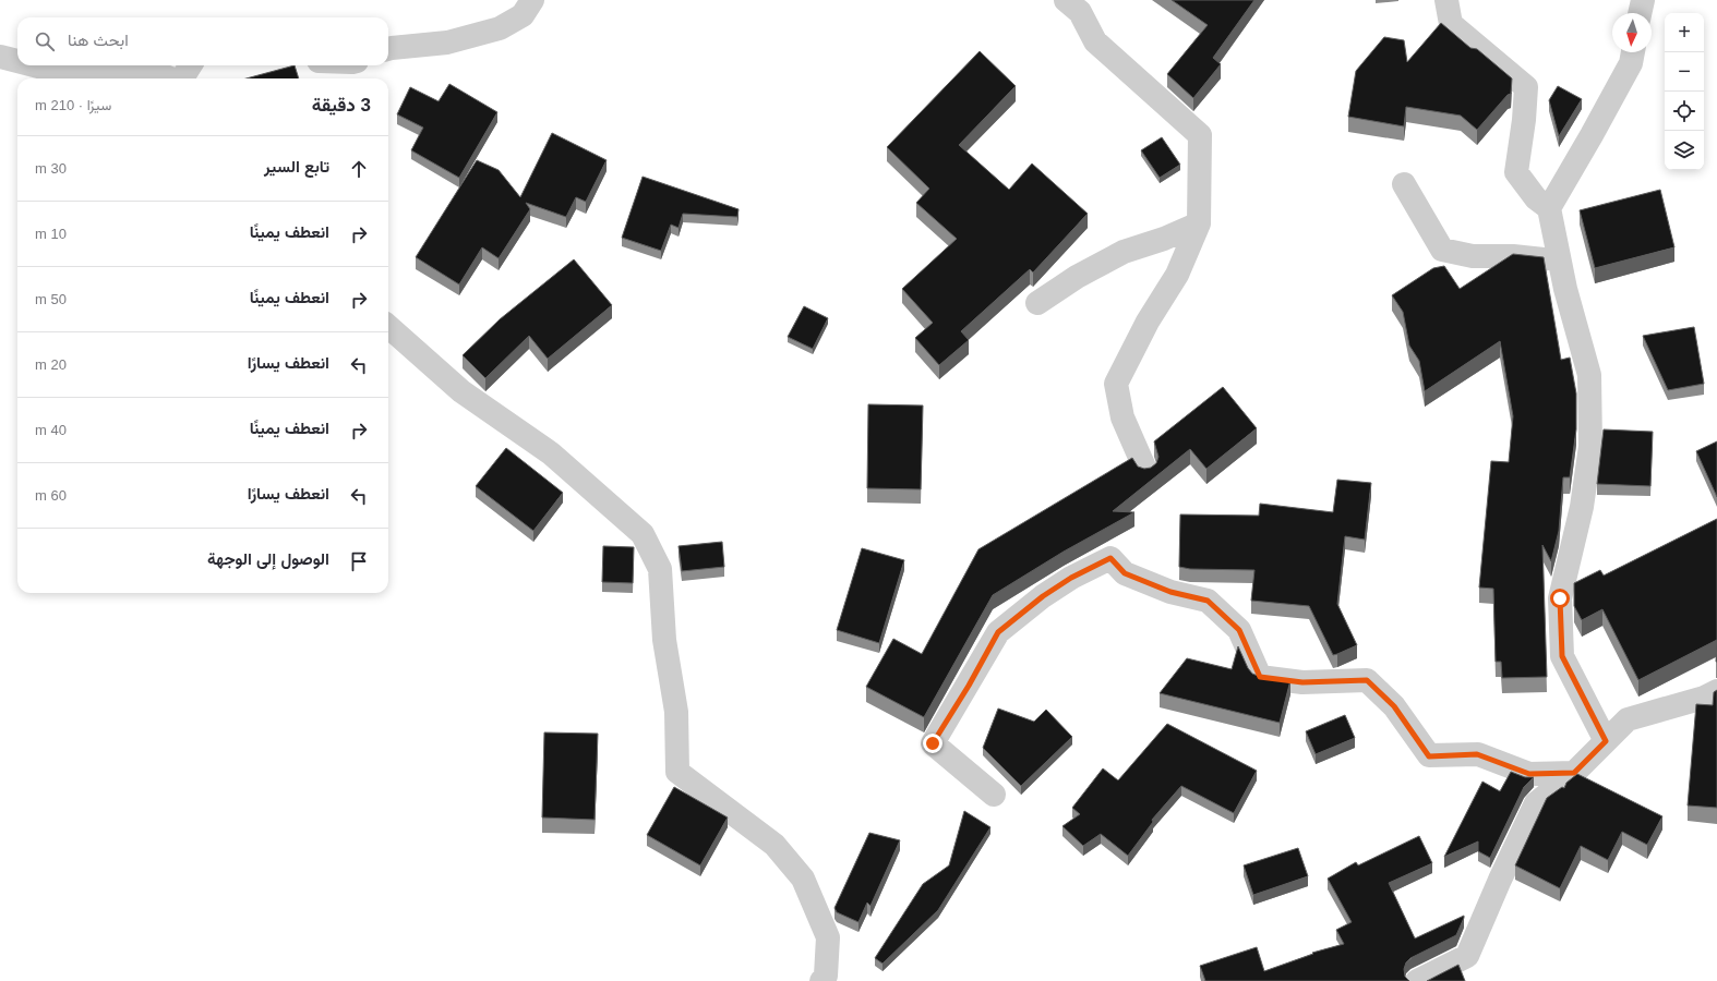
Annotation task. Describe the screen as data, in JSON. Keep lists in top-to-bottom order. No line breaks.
{"north":"bottom","page":{"map_buttons":["+","−"],"search":"ابحث هنا","heading":["3 دقيقة","سيرًا · 210 m"],"list":[["تابع السير","30 m"],["انعطف يمينًا","10 m"],["انعطف يمينًا","50 m"],["انعطف يسارًا","20 m"],["انعطف يمينًا","40 m"],["انعطف يسارًا","60 m"],"الوصول إلى الوجهة"]}}
